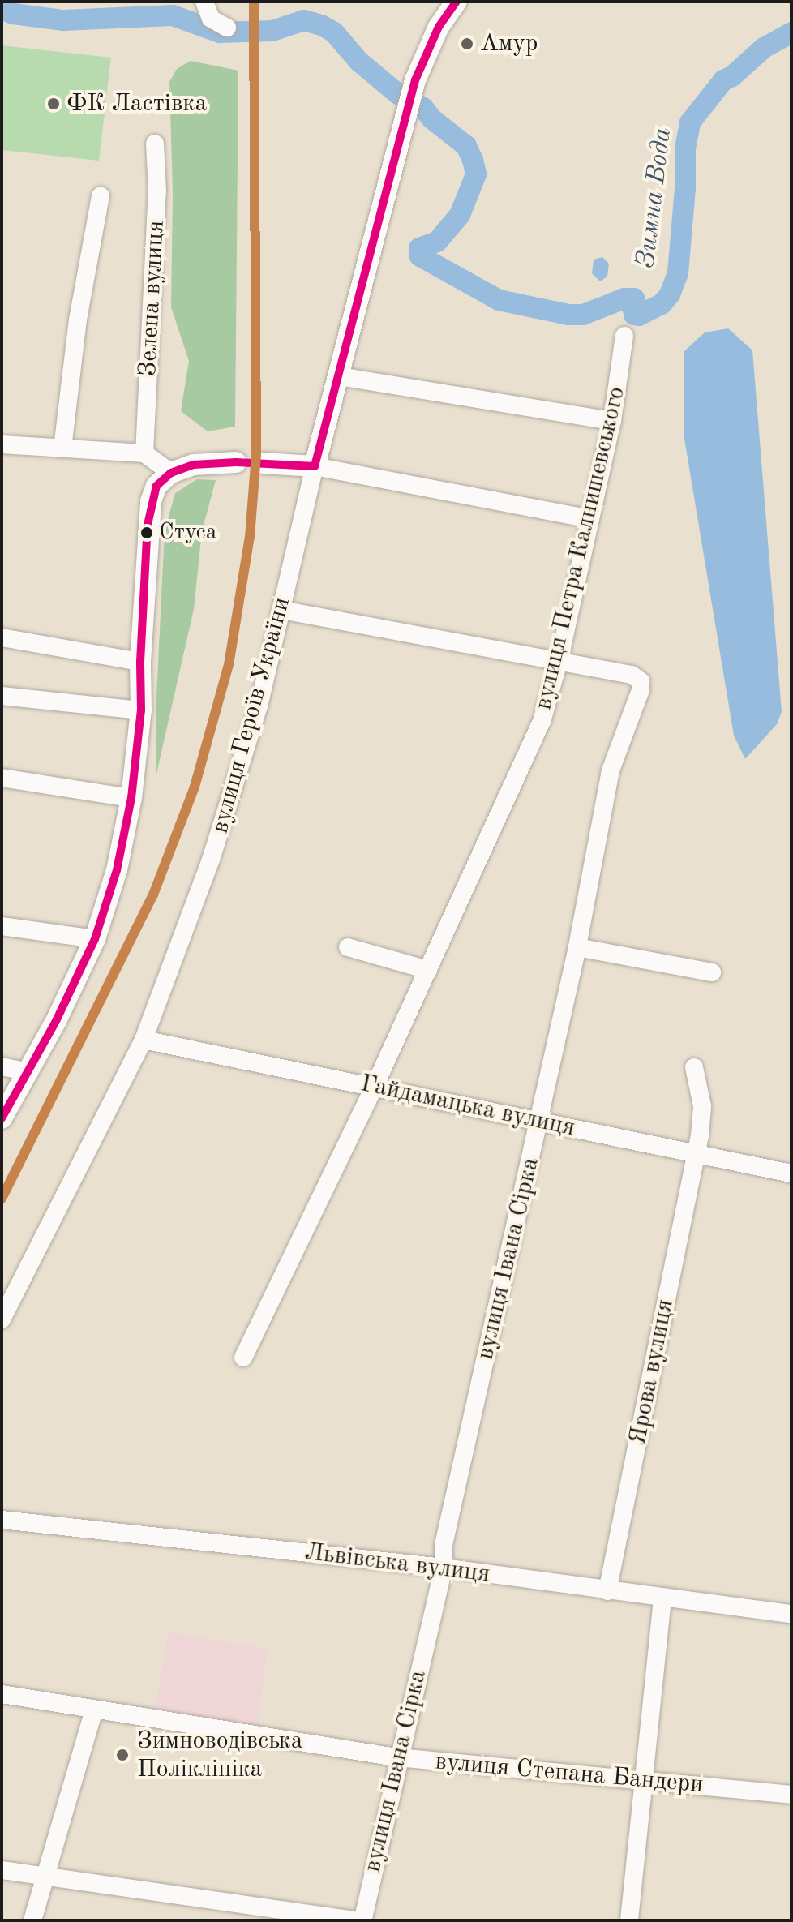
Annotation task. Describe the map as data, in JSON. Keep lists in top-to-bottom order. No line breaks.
{"streets":{"main road":["вулиця Героїв України"],"street":["Зелена вулиця","вулиця Петра Калнишевського","Гайдамацька вулиця","вулиця Івана Сірка","Ярова вулиця","Львівська вулиця","вулиця Степана Бандери"]},"crossings":[["вулиця Петра Калнишевського","Гайдамацька вулиця"],["вулиця Петра Калнишевського","вулиця Івана Сірка"],["вулиця Героїв України","Гайдамацька вулиця"],["Гайдамацька вулиця","вулиця Івана Сірка"],["Гайдамацька вулиця","Ярова вулиця"],["вулиця Івана Сірка","Львівська вулиця"],["вулиця Івана Сірка","вулиця Степана Бандери"],["Ярова вулиця","Львівська вулиця"]],"water":["Зимна Вода"],"places":["Амур","ФК Ластівка","Стуса","Зимноводівська Поліклініка"]}
